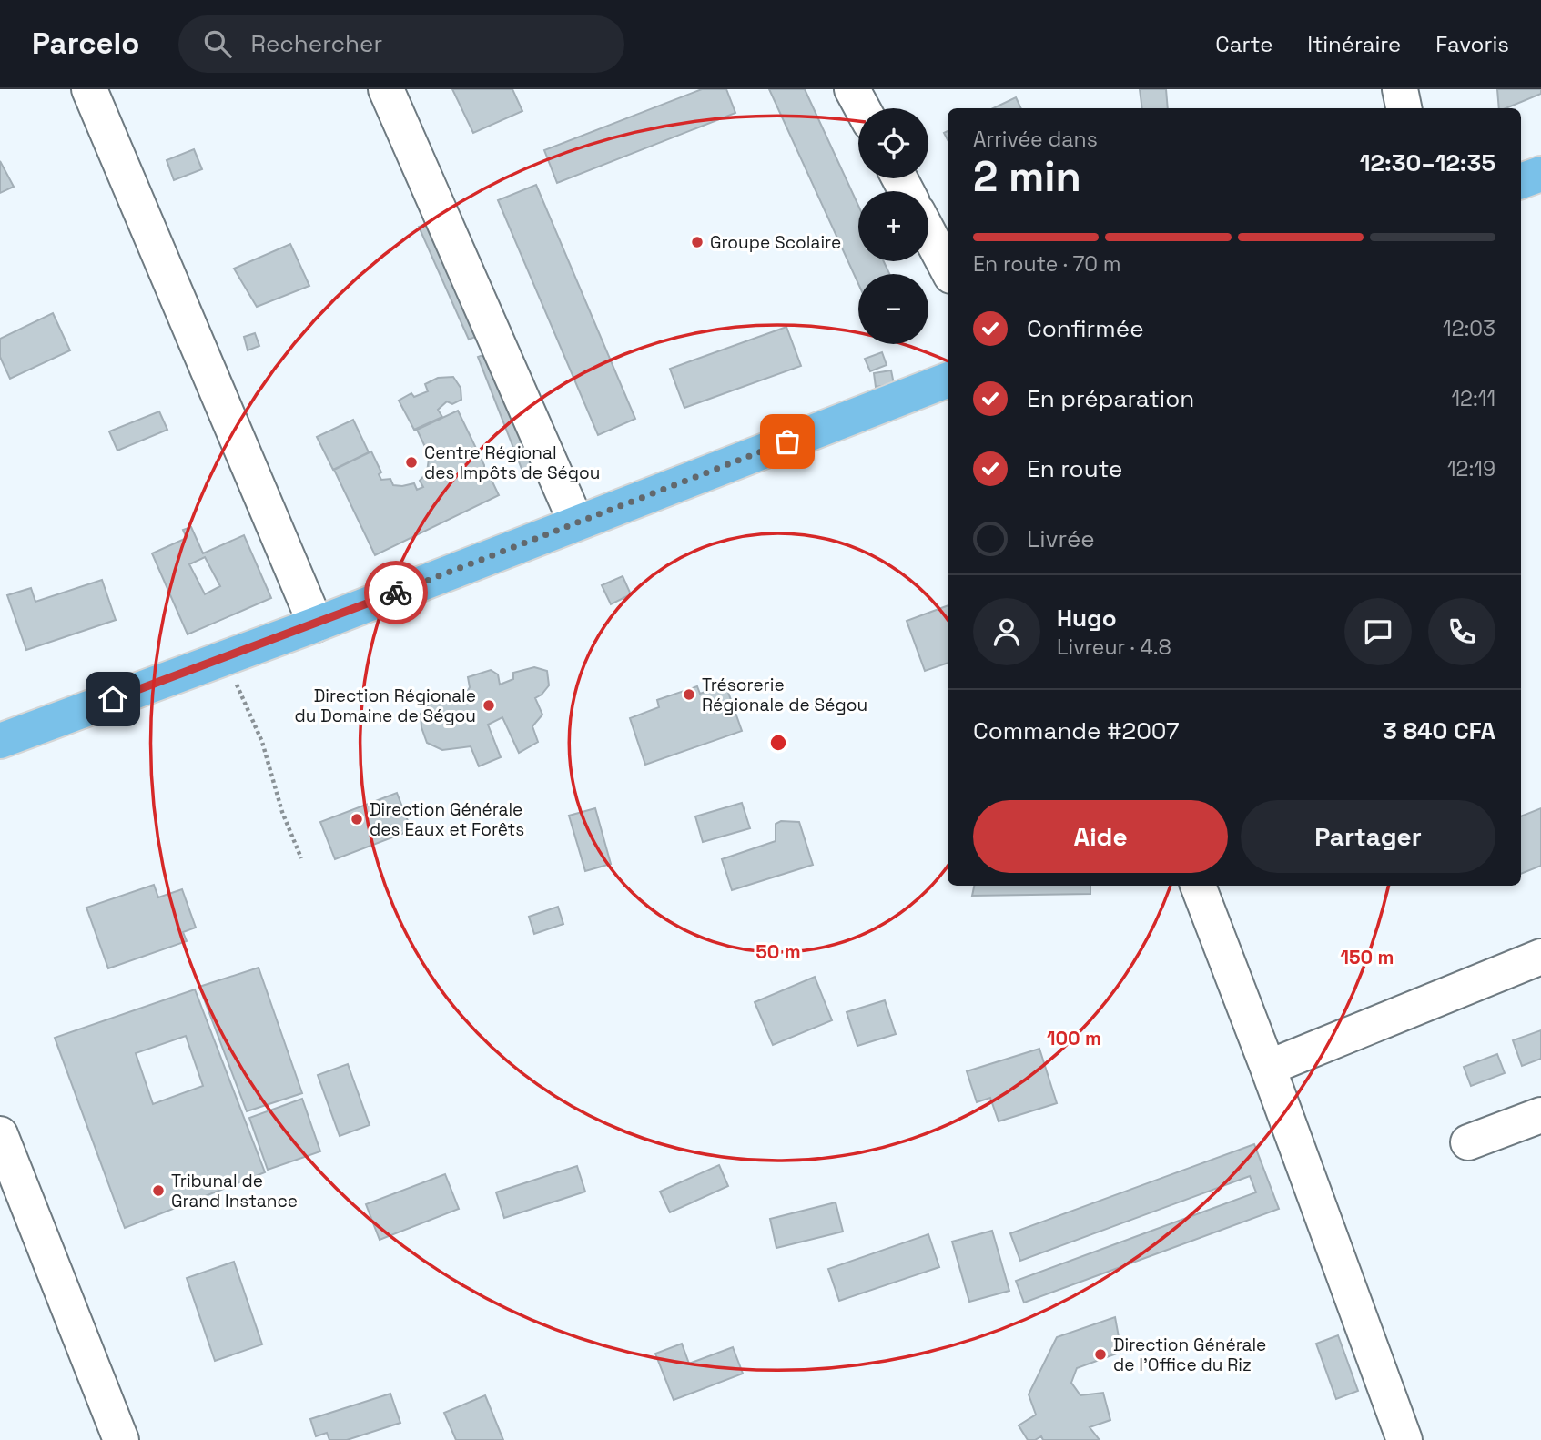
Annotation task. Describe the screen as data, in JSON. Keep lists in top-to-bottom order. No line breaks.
{"places":["Groupe Scolaire","Centre Régional des Impôts de Ségou","Trésorerie Régionale de Ségou","Direction Régionale du Domaine de Ségou","Direction Générale des Eaux et Forêts","Tribunal de Grand Instance","Direction Générale de l'Office du Riz"],"page":{"header":"Parcelo","search":"Rechercher","nav":["Carte","Itinéraire","Favoris"],"map_buttons":["+","−"],"heading":["2 min","Arrivée dans","12:30–12:35"],"panel":["Hugo","Livreur · 4.8","Commande #2007","3 840 CFA"],"bar":"En route · 70 m","list":[["Confirmée","12:03"],["En préparation","12:11"],["En route","12:19"],"Livrée"],"buttons":["Aide","Partager"]},"rings":["50 m","150 m","100 m"]}
